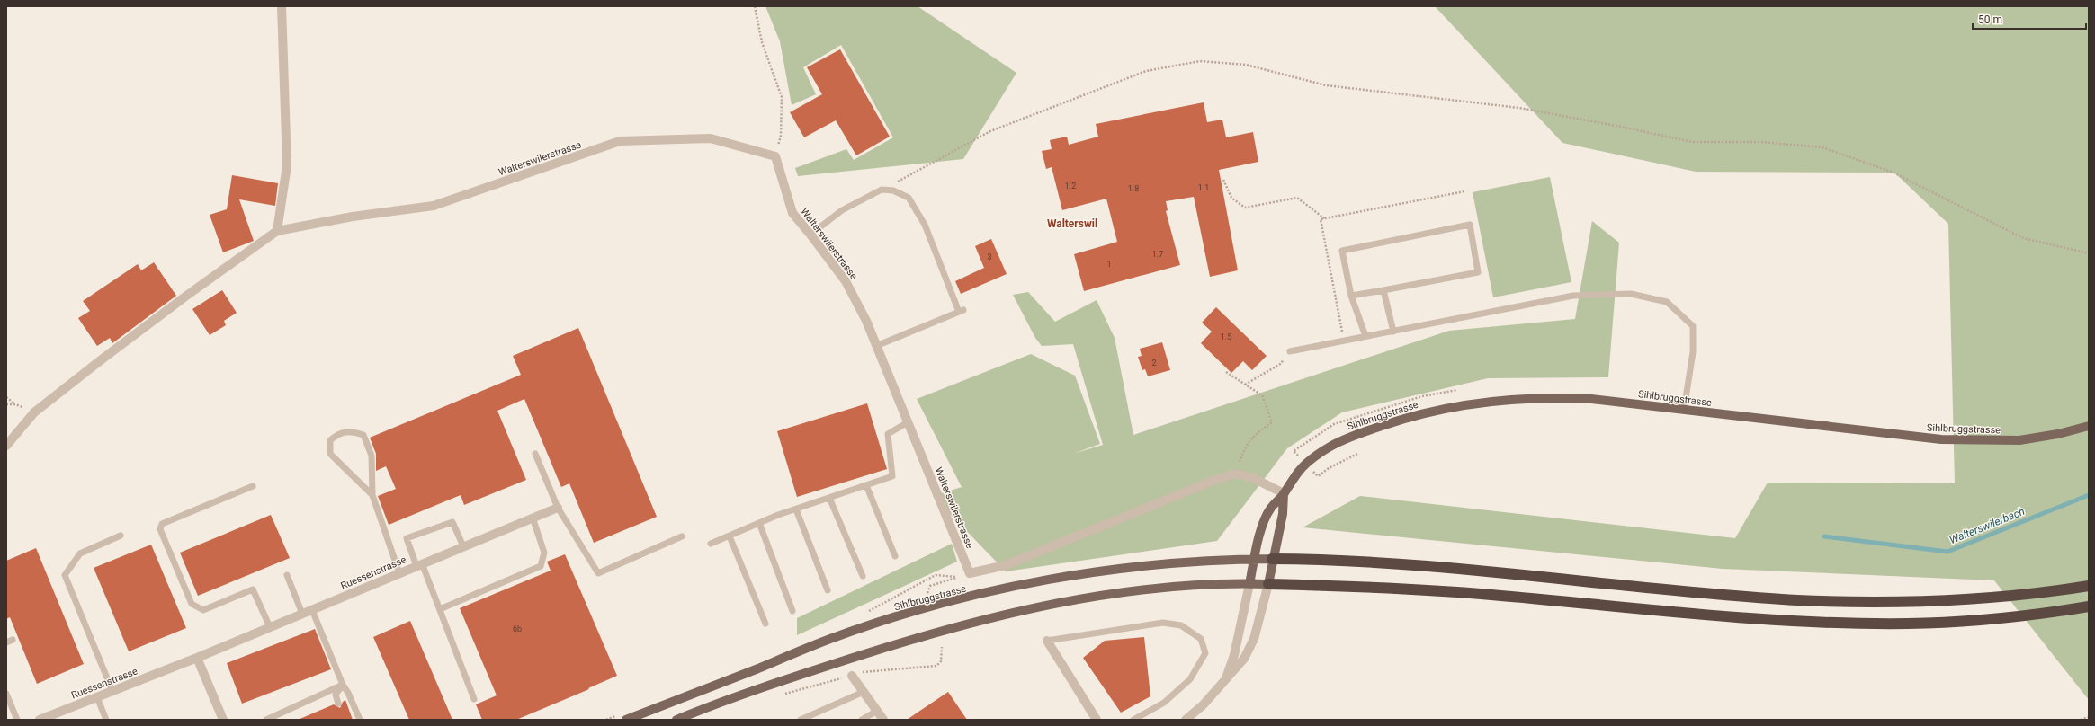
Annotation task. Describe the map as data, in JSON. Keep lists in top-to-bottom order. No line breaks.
{"streets":{"main road":["Sihlbruggstrasse"],"street":["Walterswilerstrasse","Ruessenstrasse"]},"districts":["Walterswil"],"water":["Walterswilerbach"],"house_numbers":["1.2","1.1","1.8","1.7","3","1","1.5","2","6b"],"scale_bar":"50 m"}
